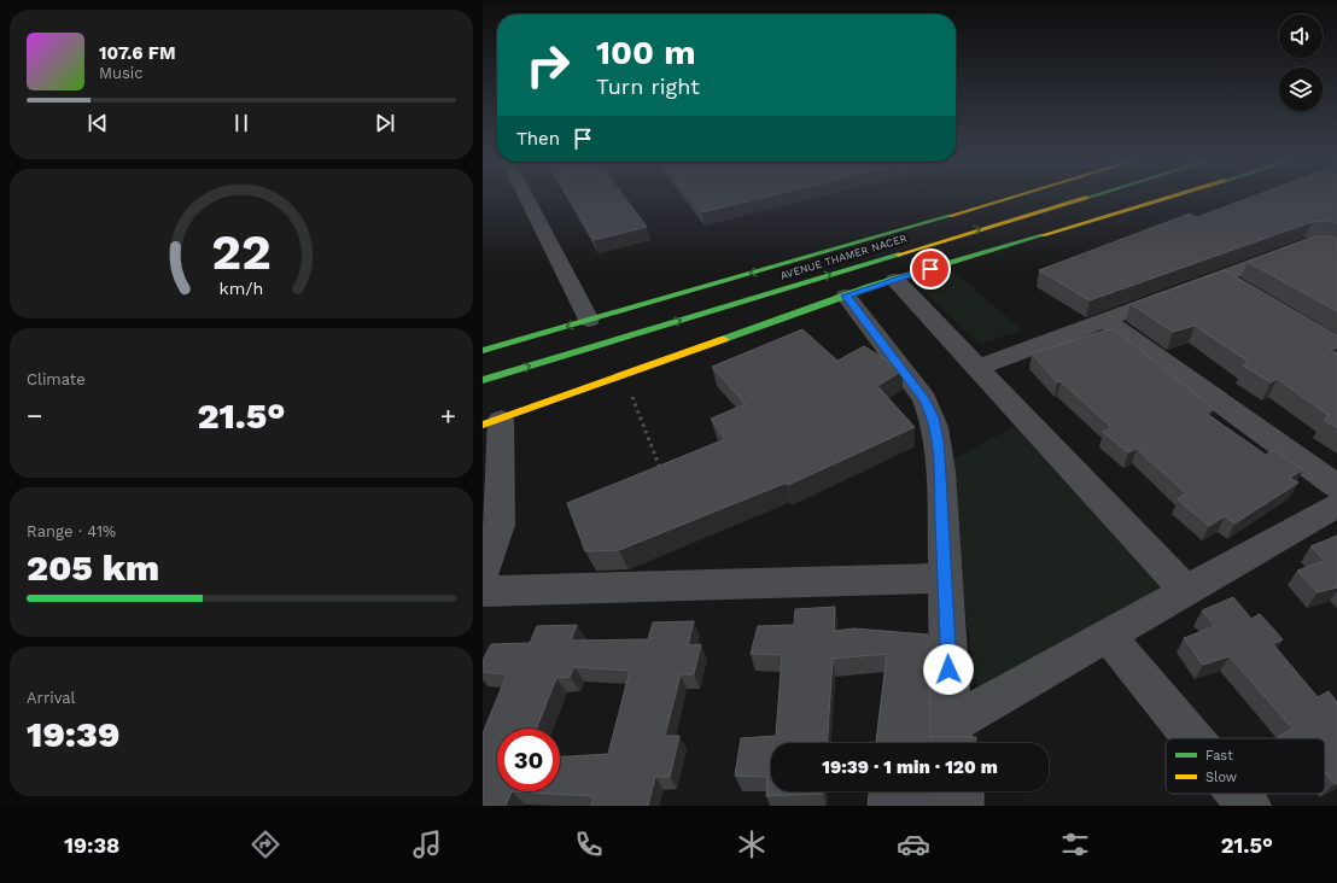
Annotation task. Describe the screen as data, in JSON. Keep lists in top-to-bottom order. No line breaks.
{"streets":{"main road":["AVENUE THAMER NACER"]},"legend":["Fast","Slow"],"page":{"turn":["100 m","Turn right"],"song":["107.6 FM","Music"],"then":"Then","tile":["Climate",["Range · 41%","205 km"],["Arrival","19:39"]],"heat":["−","21.5°","+"],"limit":"30","trip":"19:39 · 1 min · 120 m","tabs":["19:38","21.5°"],"gauge":["22","km/h"]}}
